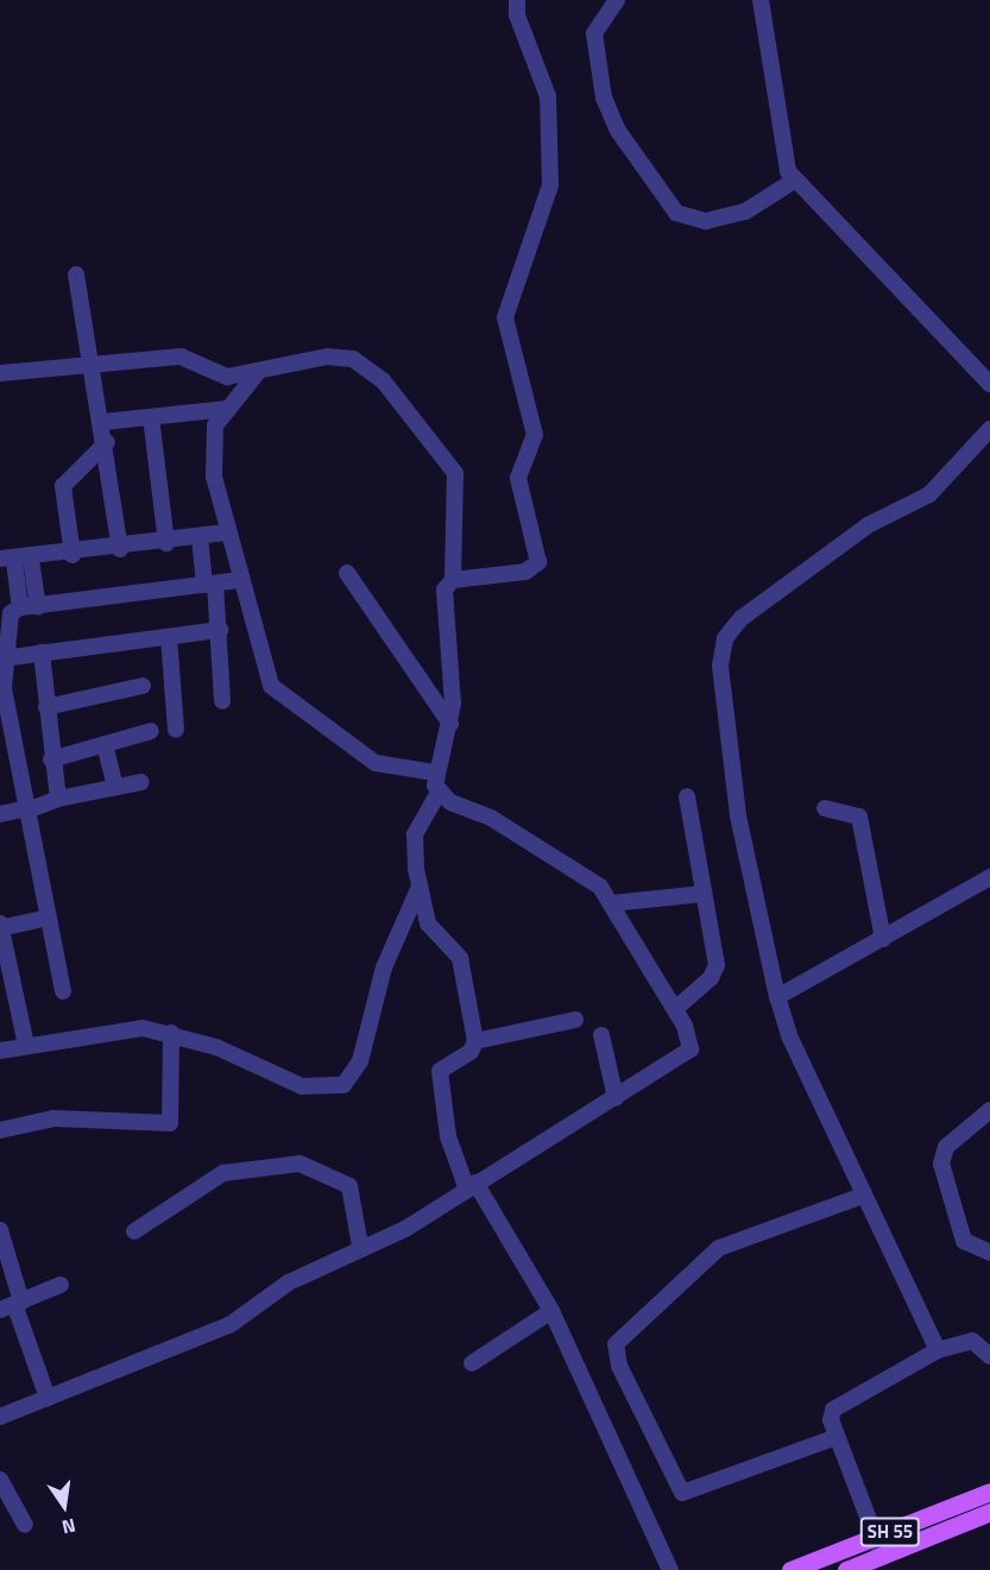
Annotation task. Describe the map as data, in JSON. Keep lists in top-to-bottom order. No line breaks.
{"streets":{"main road":["SH 55"]},"north":"bottom"}
